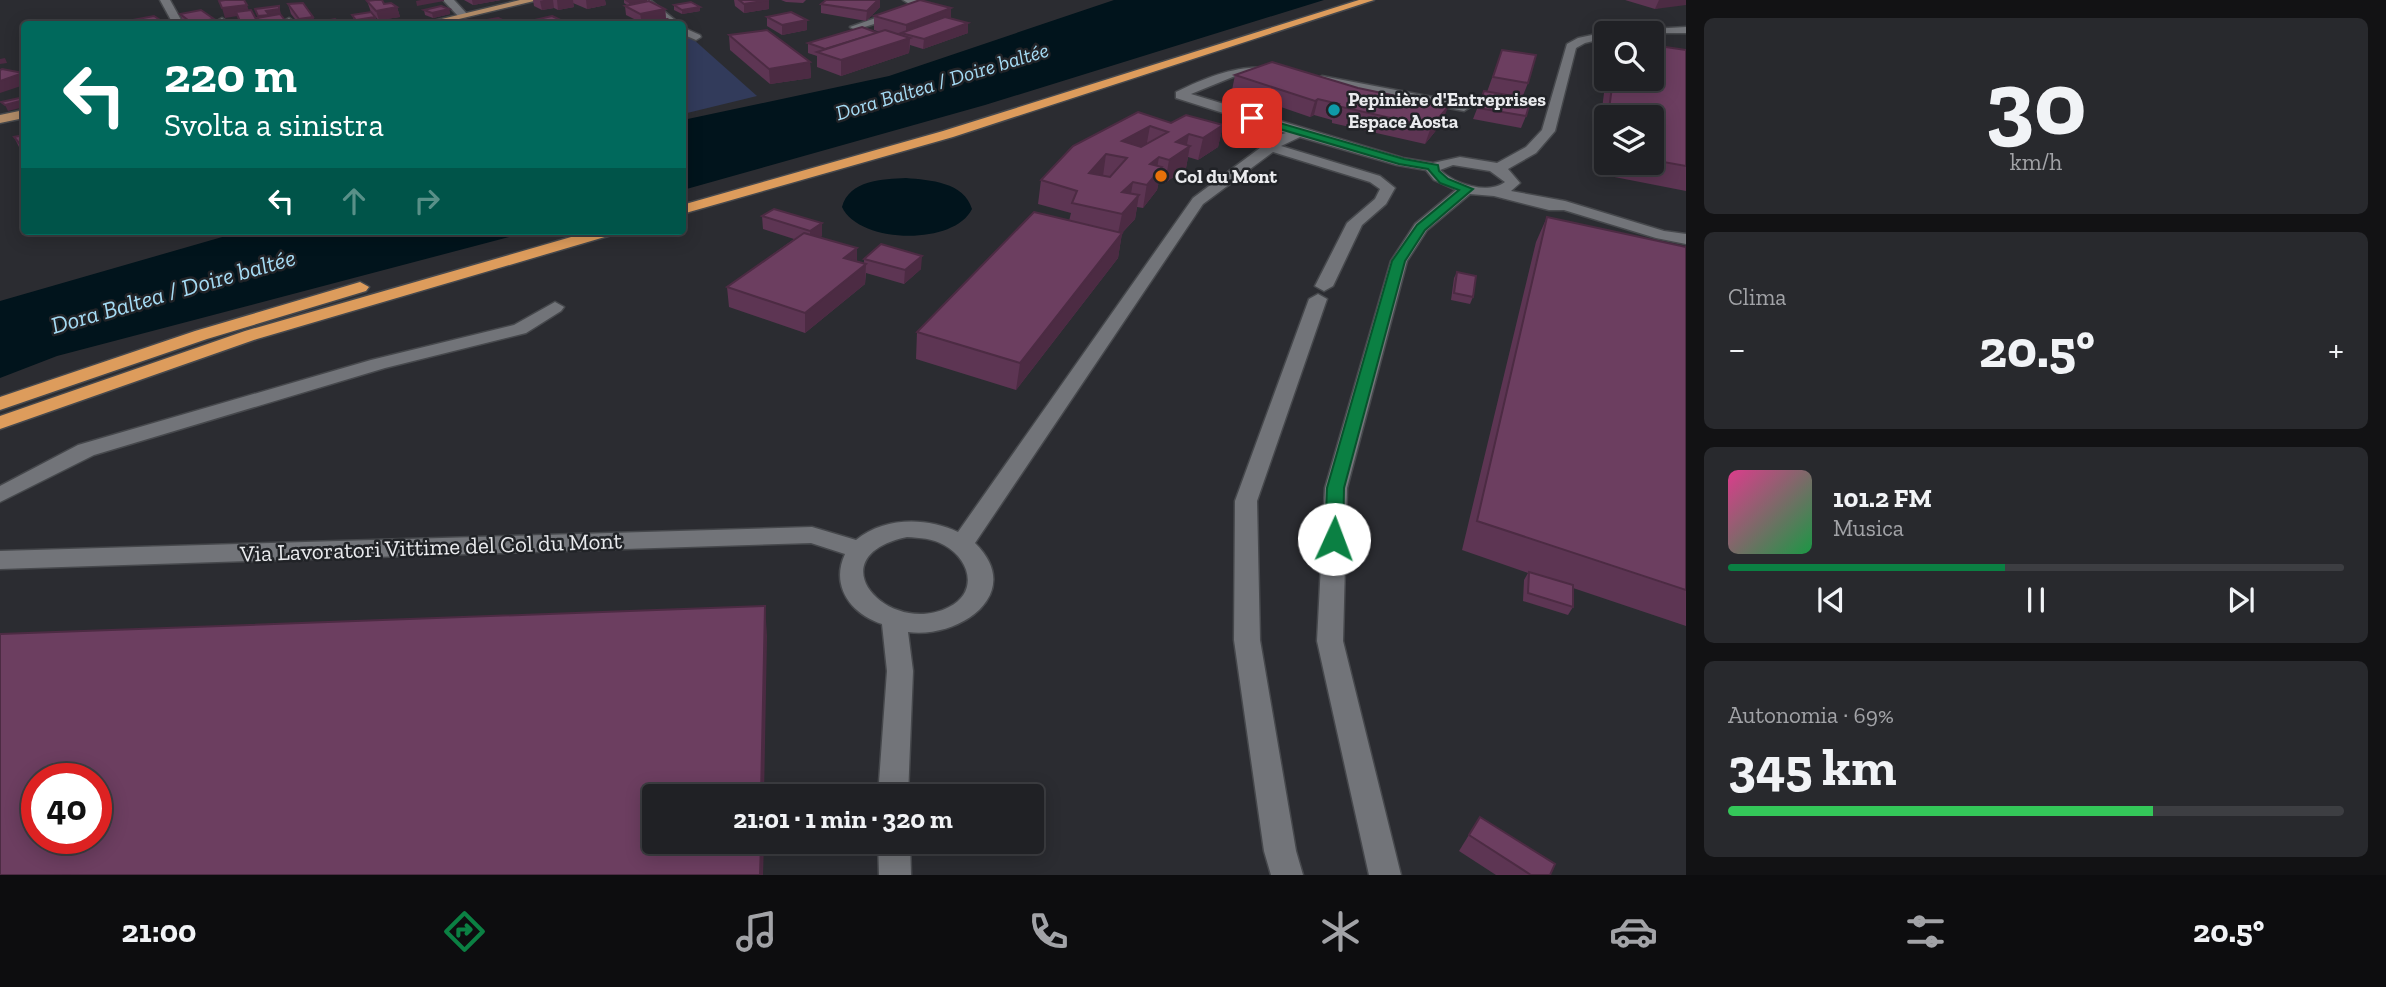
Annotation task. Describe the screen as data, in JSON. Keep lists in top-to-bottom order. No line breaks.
{"streets":{"street":["Via Lavoratori Vittime del Col du Mont"]},"water":["Dora Baltea / Doire baltée"],"places":["Pepinière d'Entreprises Espace Aosta","Col du Mont"],"page":{"tile":[["30","km/h"],"Clima",["Autonomia · 69%","345 km"]],"turn":["220 m","Svolta a sinistra"],"heat":["−","20.5°","+"],"song":["101.2 FM","Musica"],"limit":"40","trip":"21:01 · 1 min · 320 m","tabs":["21:00","20.5°"]}}
